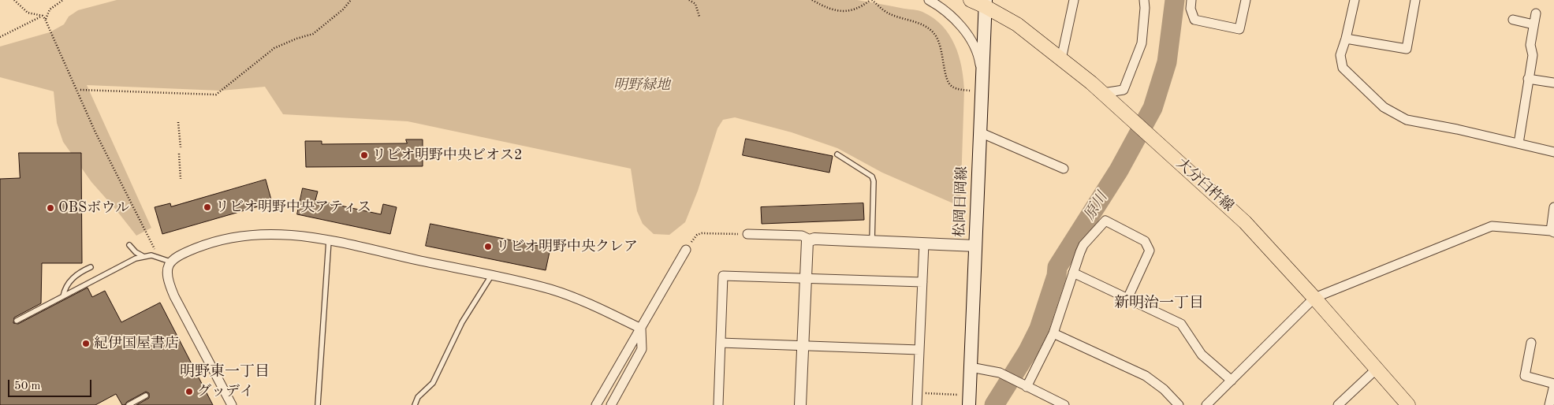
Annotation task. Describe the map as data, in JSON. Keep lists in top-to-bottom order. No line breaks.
{"streets":{"main road":["大分臼杵線","松岡日岡線"]},"crossings":[["大分臼杵線","松岡日岡線"]],"districts":["新明治一丁目","明野東一丁目"],"water":["原川"],"parks":["明野緑地"],"places":["リビオ明野中央ビオス2","リビオ明野中央アティス","OBSボウル","リビオ明野中央クレア","紀伊国屋書店","グッデイ"],"scale_bar":"50 m"}
